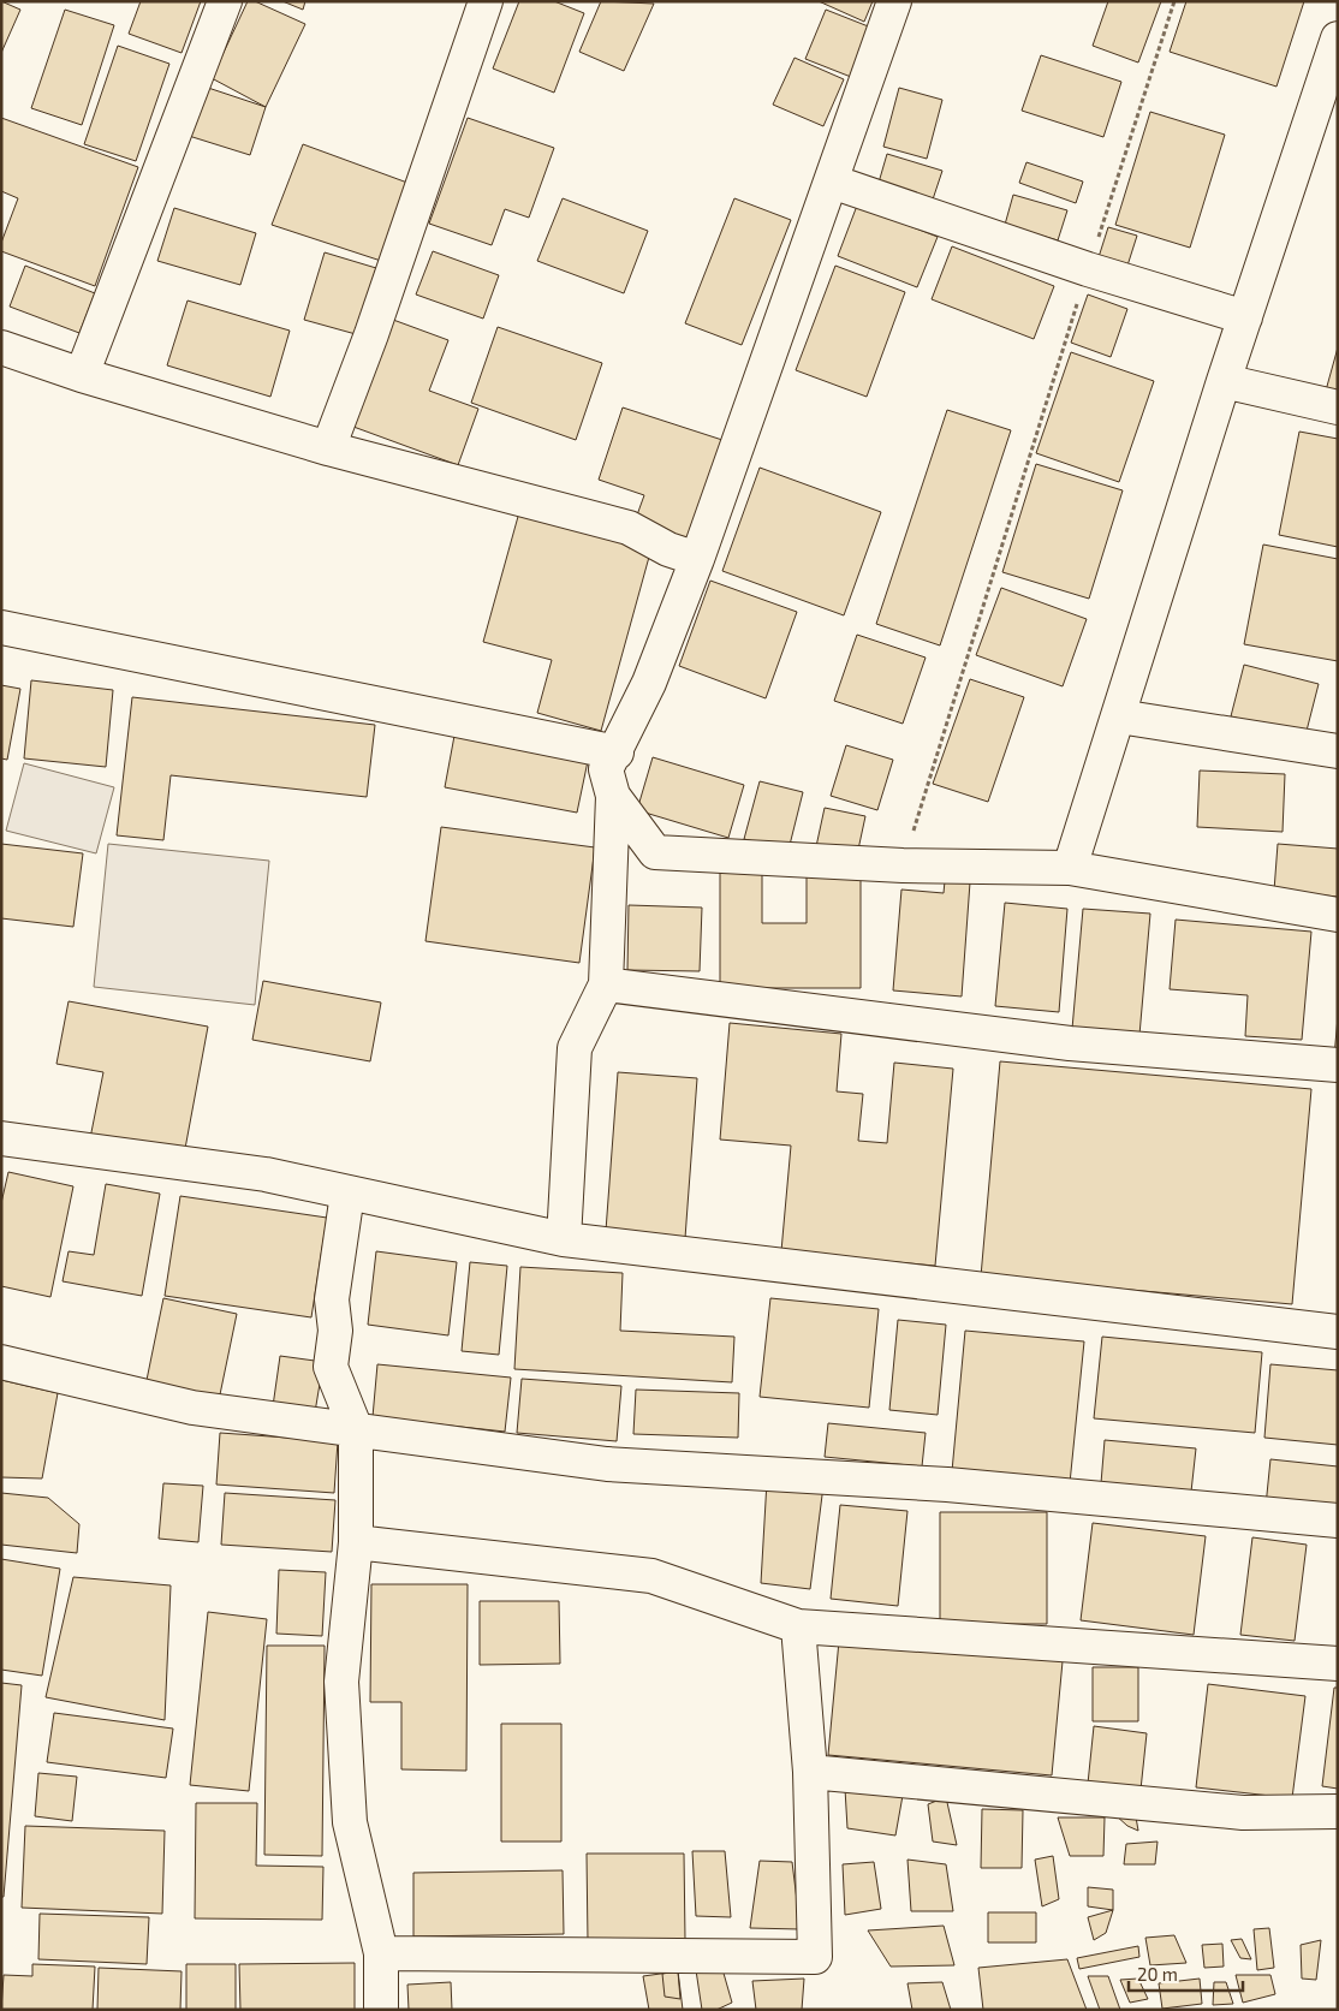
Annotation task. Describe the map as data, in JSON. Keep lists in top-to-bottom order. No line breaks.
{"scale_bar":"20 m"}
